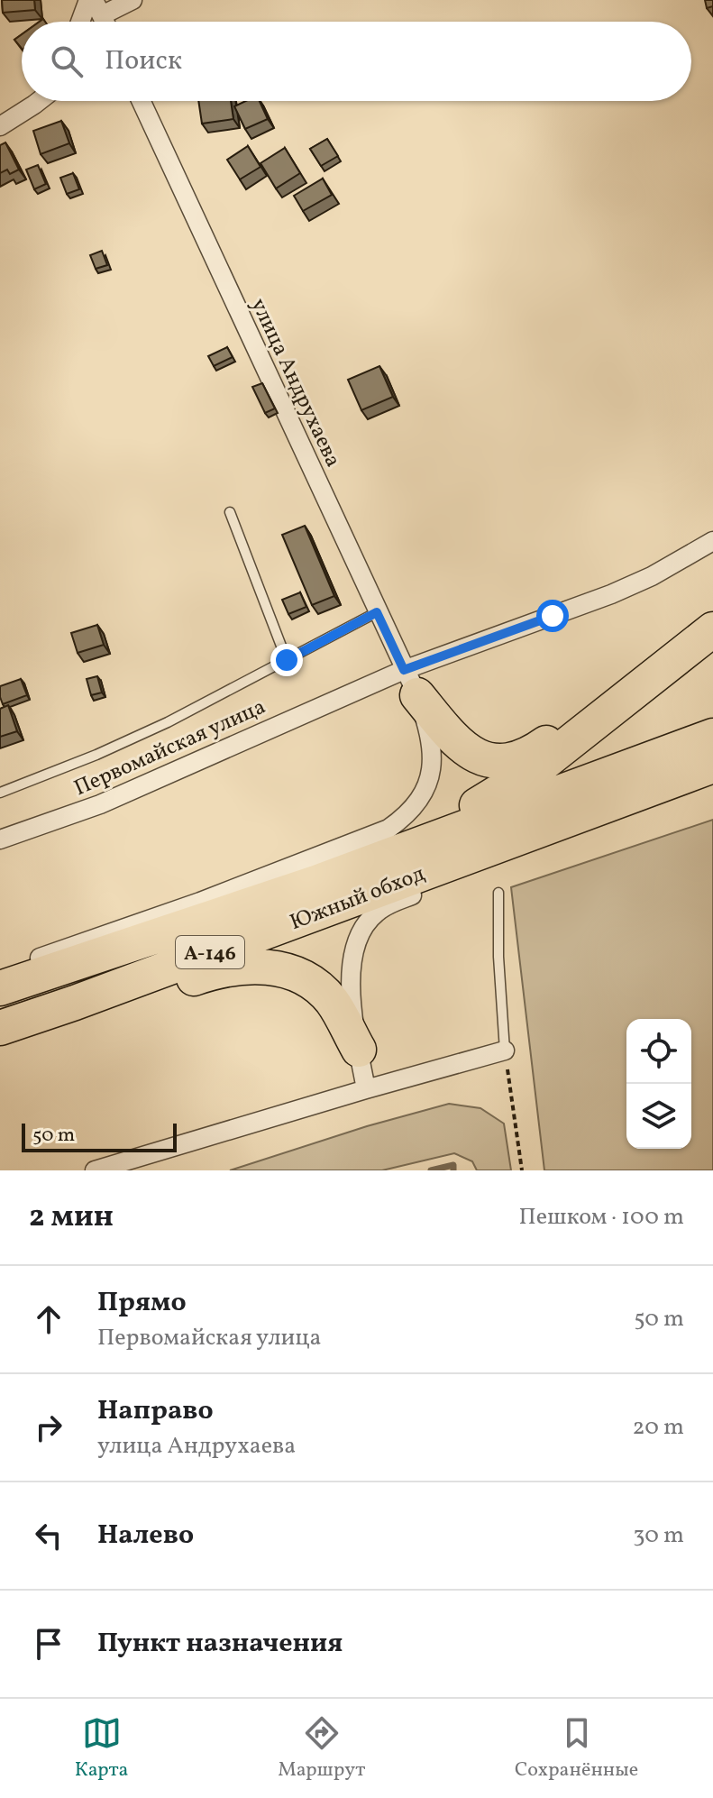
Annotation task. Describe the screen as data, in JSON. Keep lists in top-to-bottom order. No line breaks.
{"streets":{"highway":["Южный обход","А-146"],"street":["улица Андрухаева","Первомайская улица"]},"crossings":[["улица Андрухаева","Первомайская улица"]],"scale_bar":"50 m","page":{"search":"Поиск","scale":"50 m","heading":["2 мин","Пешком · 100 m"],"list":[["Прямо","Первомайская улица","50 m"],["Направо","улица Андрухаева","20 m"],["Налево","30 m"],"Пункт назначения"],"nav":["Карта","Маршрут","Сохранённые"]}}
